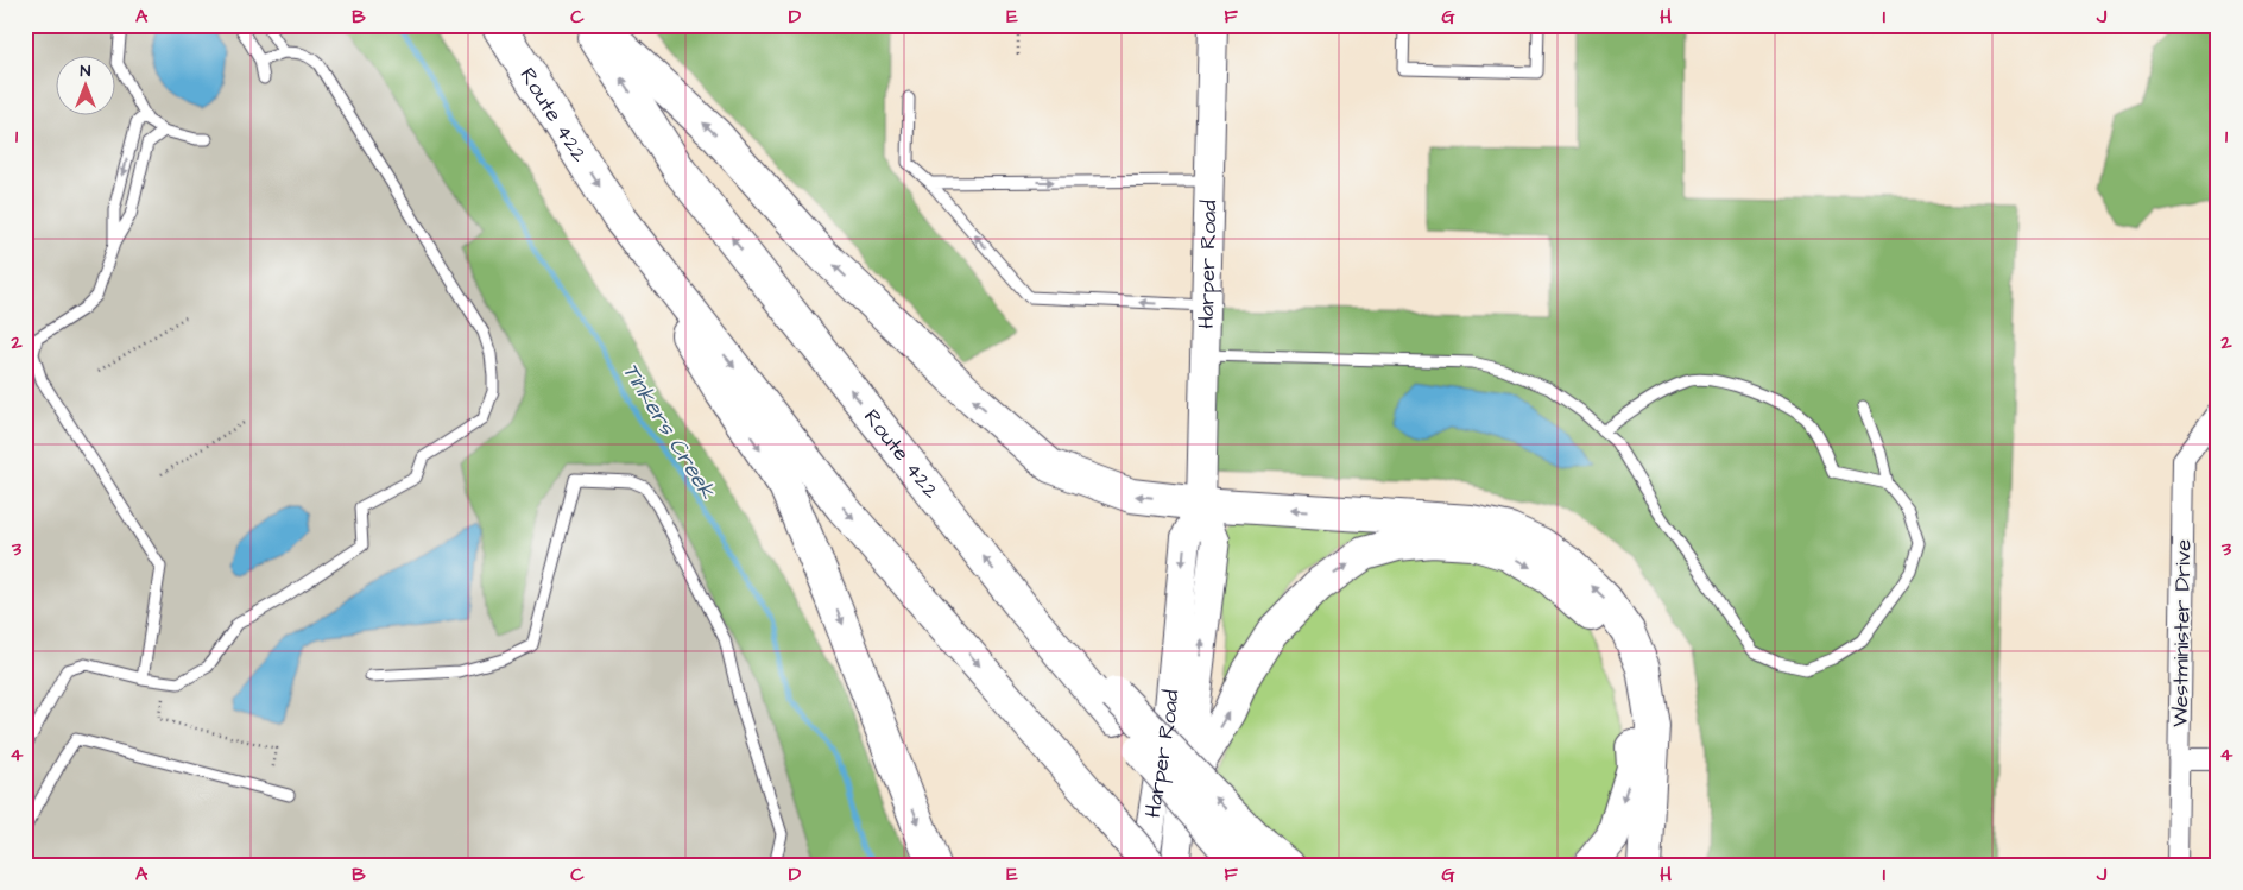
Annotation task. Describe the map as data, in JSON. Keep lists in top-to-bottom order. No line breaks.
{"streets":{"highway":["Route 422"],"street":["Harper Road","Westminister Drive"]},"water":["Tinkers Creek"],"north":"top","grid":{"columns":["A","B","C","D","E","F","G","H","I","J"],"rows":["1","2","3","4"]}}
